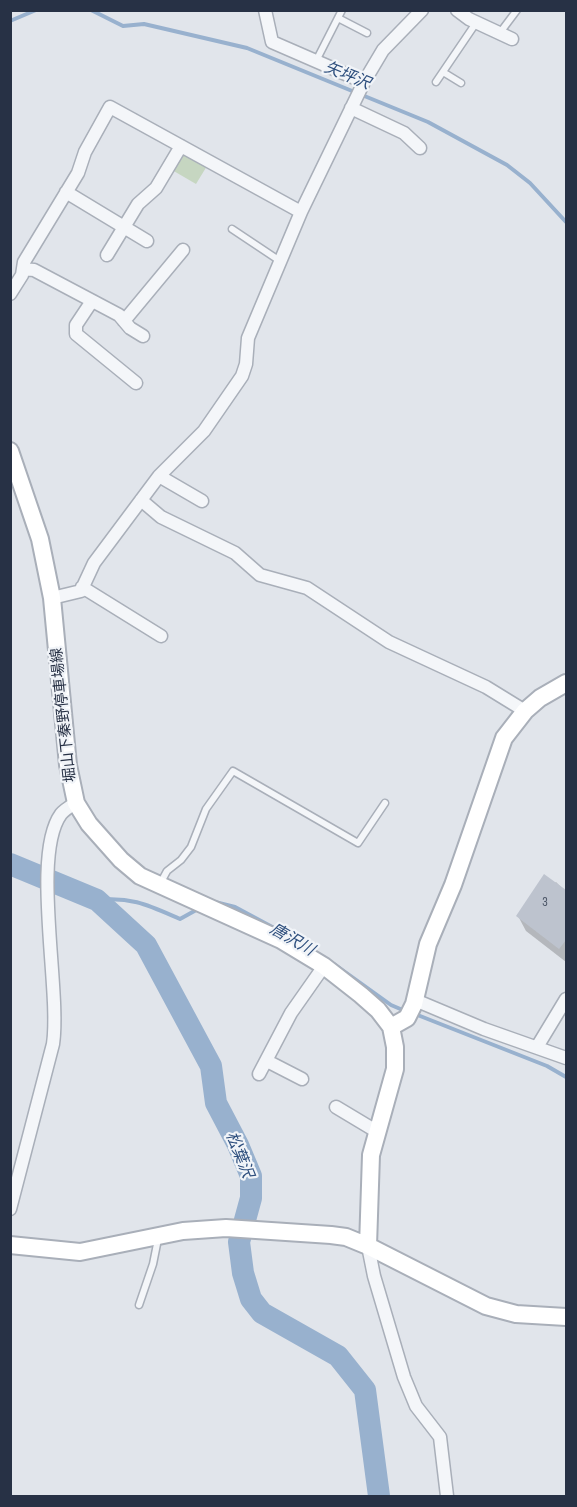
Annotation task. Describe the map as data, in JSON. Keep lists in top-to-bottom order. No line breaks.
{"streets":{"main road":["堀山下秦野停車場線"]},"water":["矢坪沢","唐沢川","松葉沢"],"house_numbers":["3"]}
